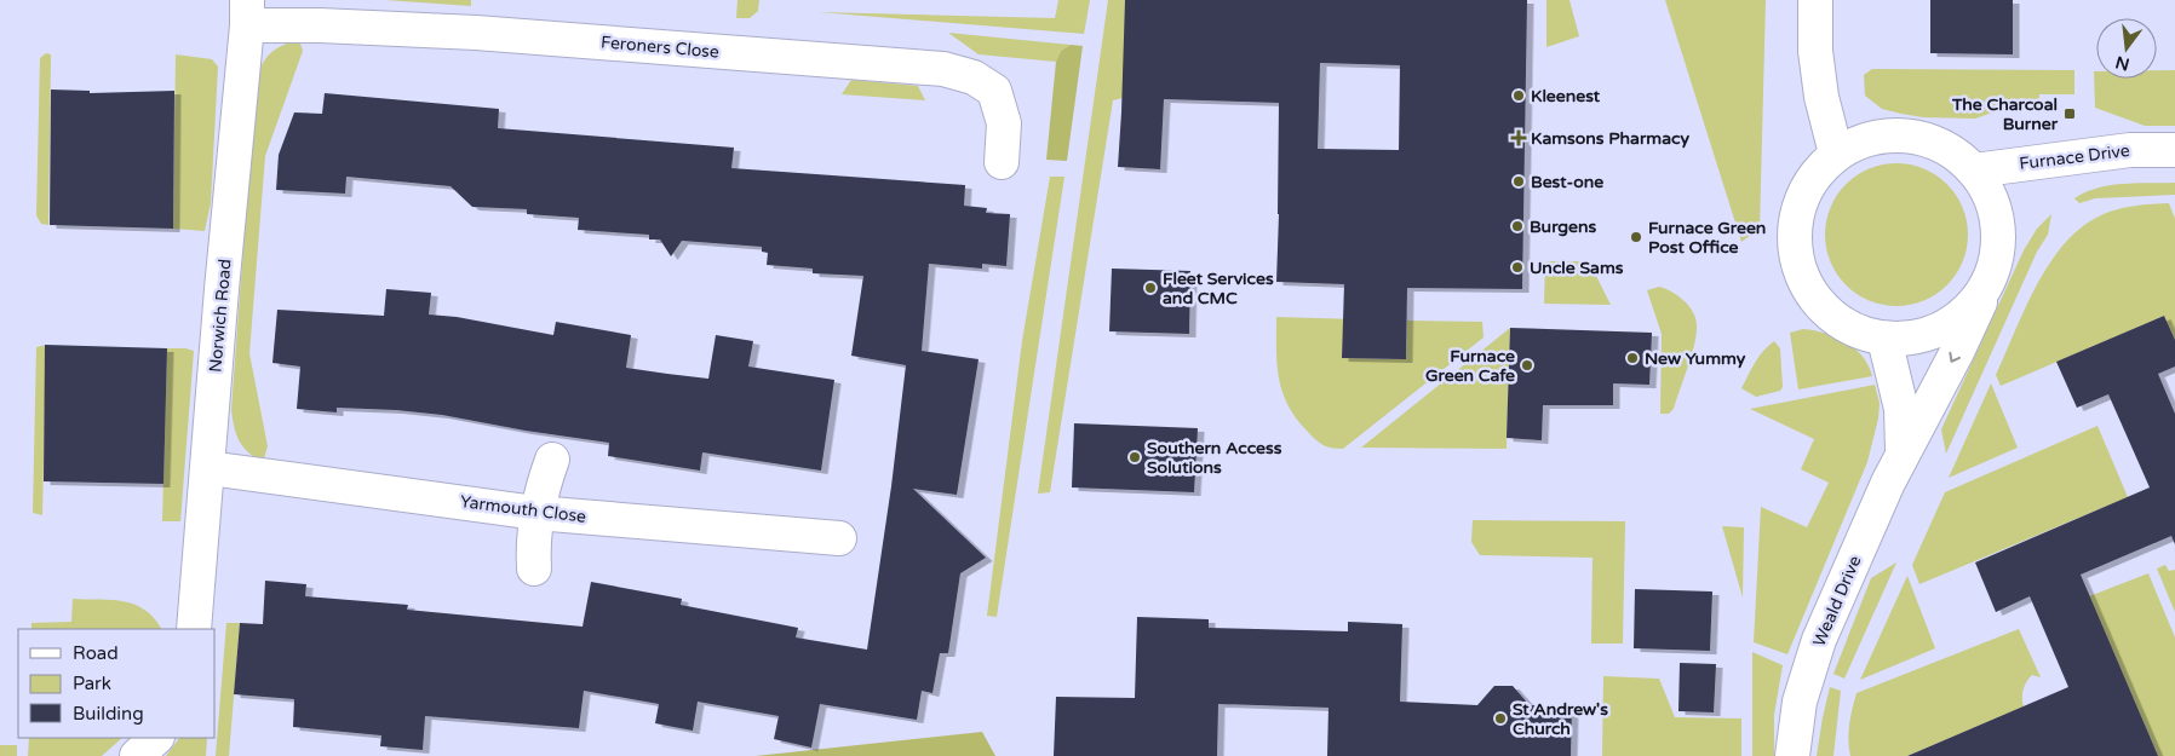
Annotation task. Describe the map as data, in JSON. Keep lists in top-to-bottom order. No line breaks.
{"streets":{"street":["Feroners Close","Furnace Drive","Norwich Road","Yarmouth Close","Weald Drive"]},"crossings":[["Feroners Close","Norwich Road"],["Furnace Drive","Weald Drive"],["Norwich Road","Yarmouth Close"]],"places":{"other":["Kleenest","Best-one","Burgens","Furnace Green Post Office","Uncle Sams","Fleet Services and CMC","New Yummy","Furnace Green Cafe","Southern Access Solutions","St Andrew's Church"],"transit":["The Charcoal Burner"],"health":["Kamsons Pharmacy"]},"legend":["Road","Park","Building"],"north":"bottom"}
